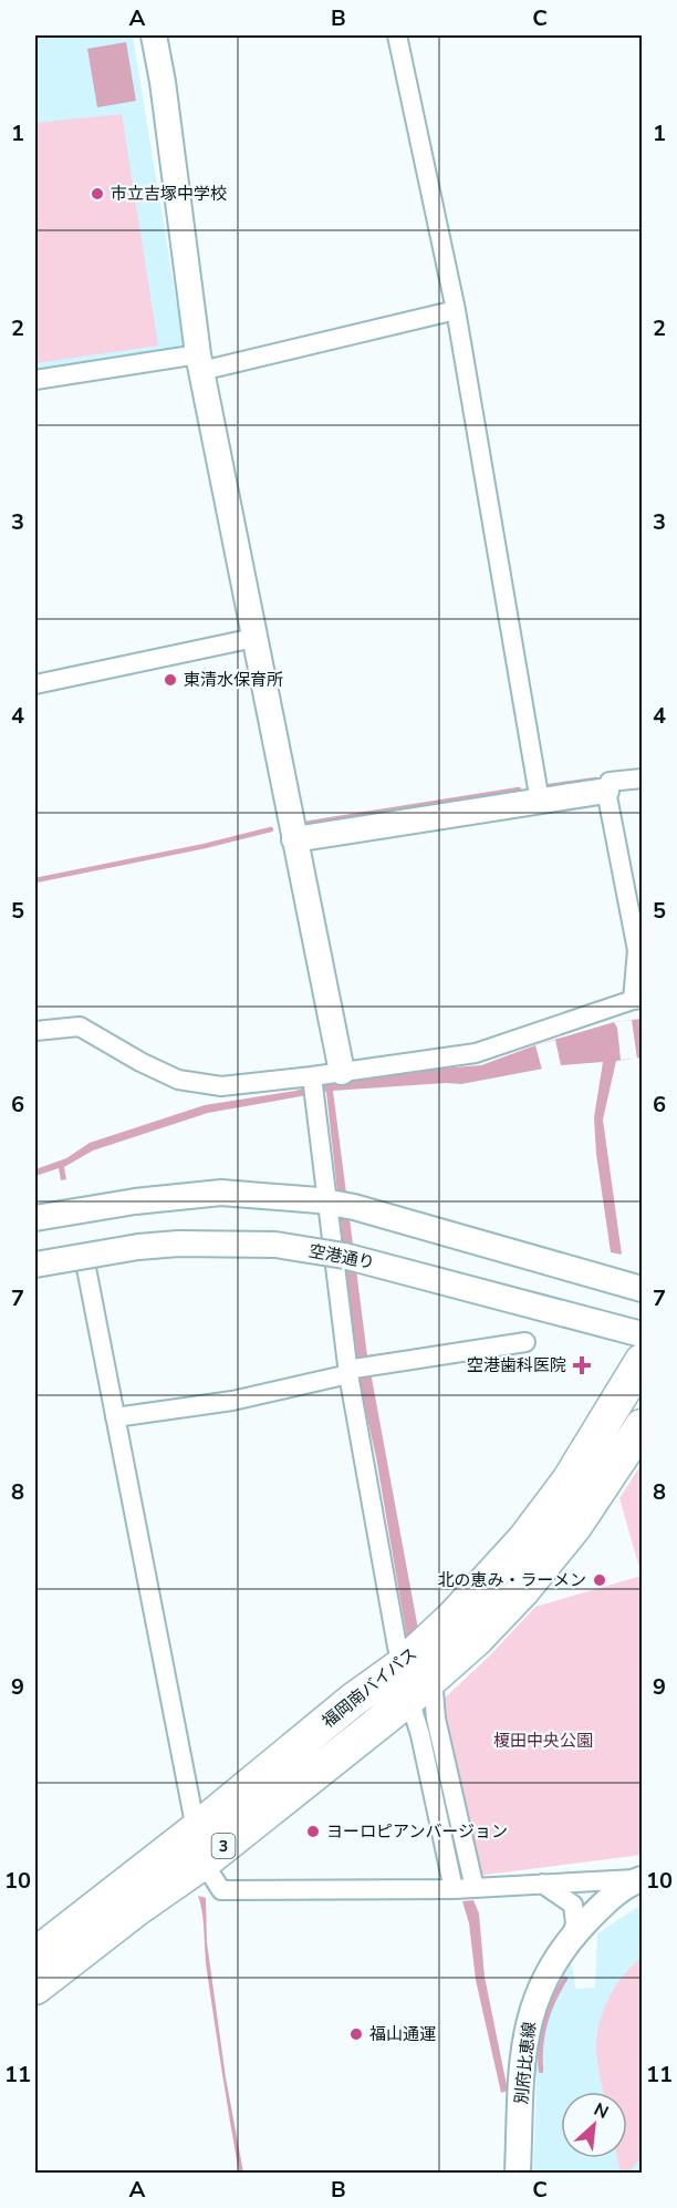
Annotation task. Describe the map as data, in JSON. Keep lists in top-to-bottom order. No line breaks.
{"streets":{"highway":["福岡南バイパス","3"],"street":["空港通り","別府比恵線"]},"parks":["榎田中央公園"],"places":{"other":["市立吉塚中学校","東清水保育所","北の恵み・ラーメン","ヨーロピアンバージョン","福山通運"],"health":["空港歯科医院"]},"north":"top right","grid":{"columns":["A","B","C"],"rows":["1","2","3","4","5","6","7","8","9","10","11"]}}
